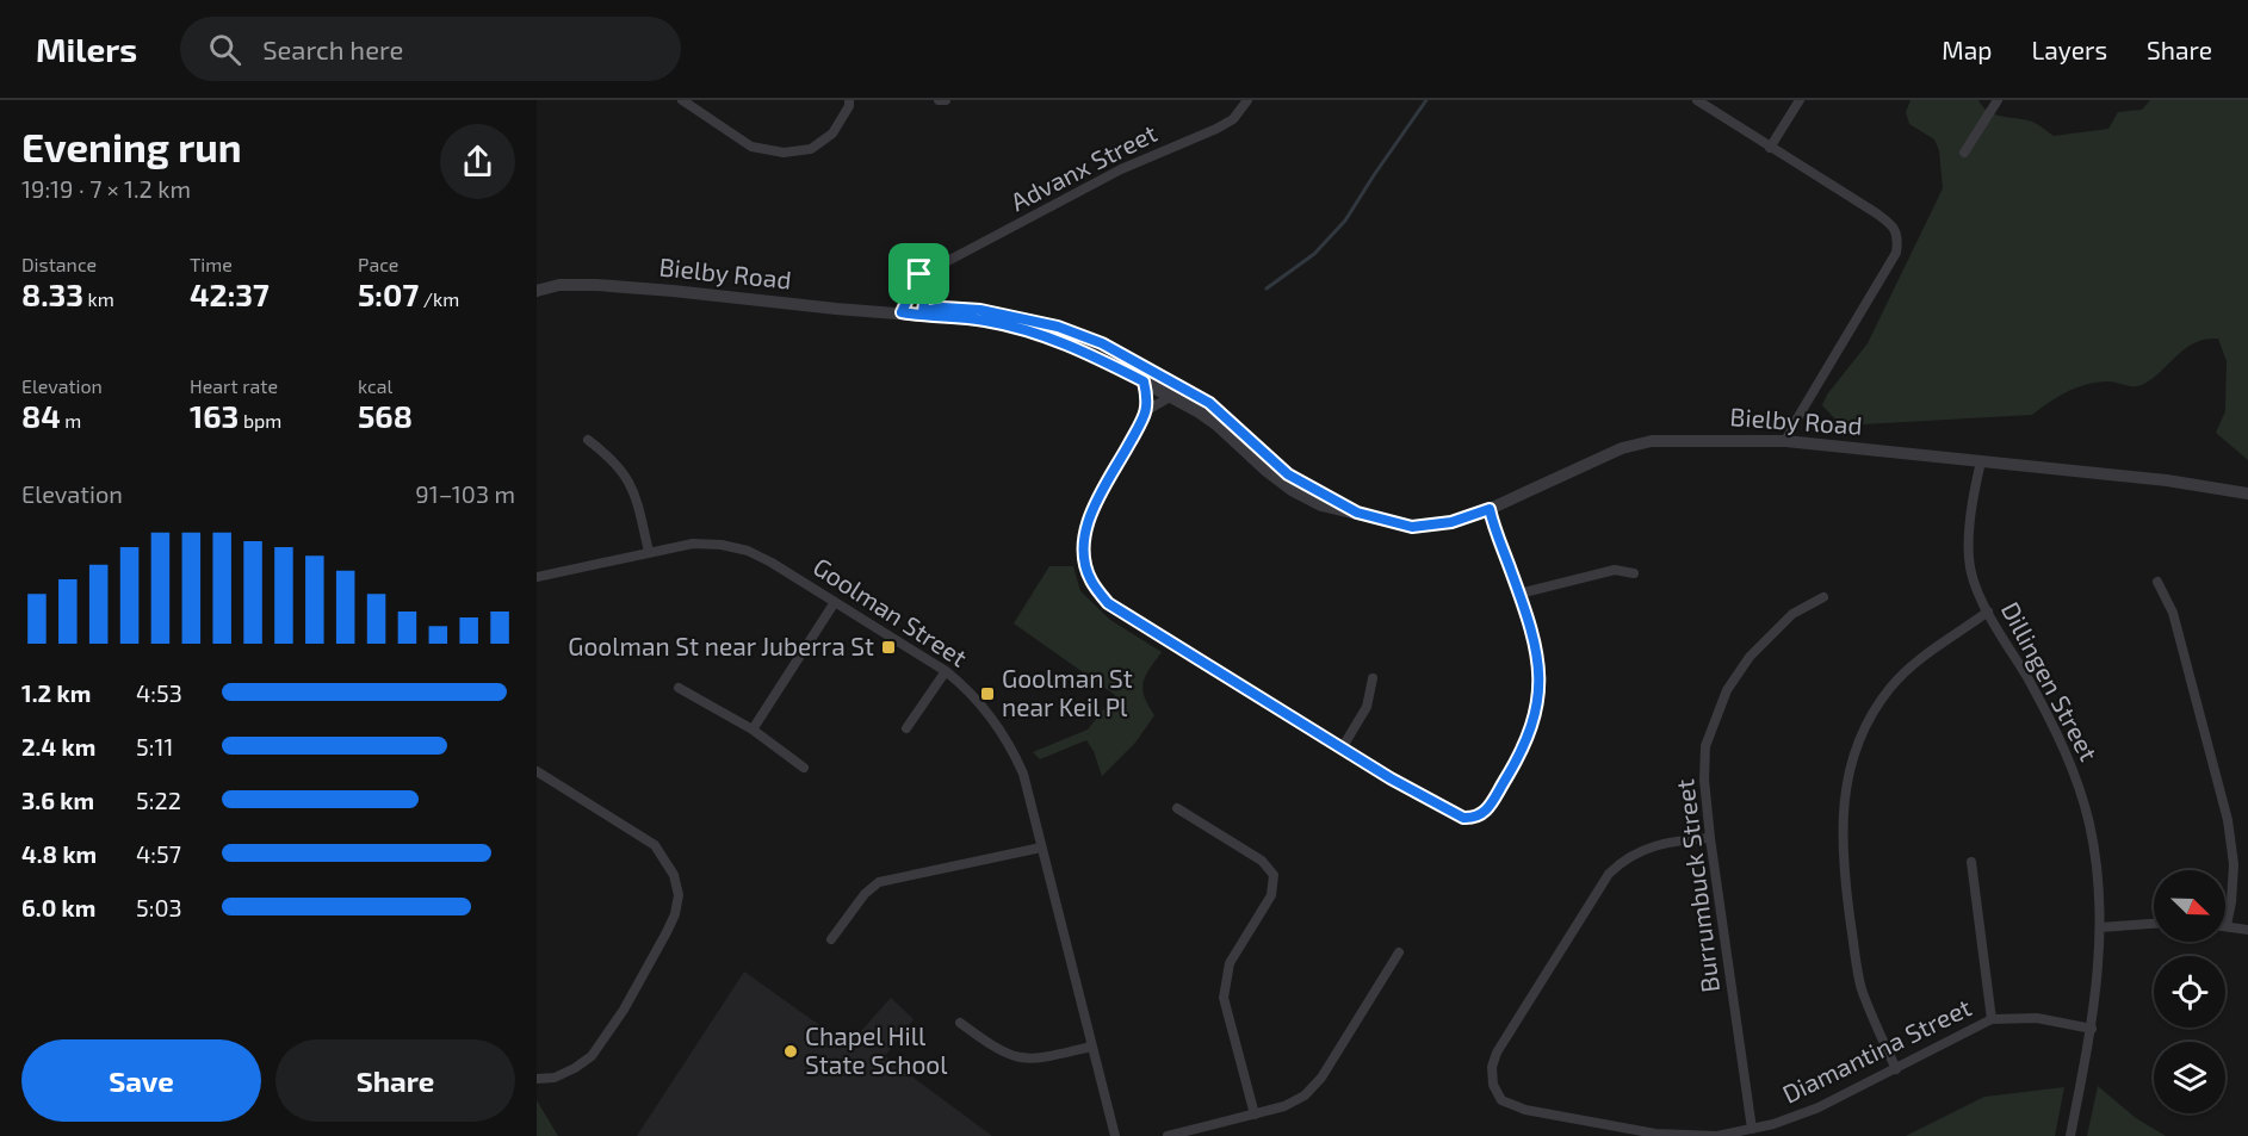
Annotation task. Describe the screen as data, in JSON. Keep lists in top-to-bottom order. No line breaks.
{"streets":{"street":["Advanx Street","Bielby Road","Goolman Street","Dillingen Street","Burrumbuck Street","Diamantina Street"]},"crossings":[["Advanx Street","Bielby Road"],["Bielby Road","Dillingen Street"],["Dillingen Street","Diamantina Street"],["Burrumbuck Street","Diamantina Street"]],"places":{"transit":["Goolman St near Juberra St","Goolman St near Keil Pl"],"other":["Chapel Hill State School"]},"north":"bottom right","page":{"header":"Milers","search":"Search here","nav":["Map","Layers","Share"],"heading":["Evening run","19:19 · 7 × 1.2 km"],"stats":[["Distance","8.33 km"],["Time","42:37"],["Pace","5:07 /km"],["Elevation","84 m"],["Heart rate","163 bpm"],["kcal","568"]],"chart":["Elevation","91–103 m"],"list":[{"name":"1.2 km","note":"4:53"},{"name":"2.4 km","note":"5:11"},{"name":"3.6 km","note":"5:22"},{"name":"4.8 km","note":"4:57"},{"name":"6.0 km","note":"5:03"}],"buttons":["Save","Share"]}}
